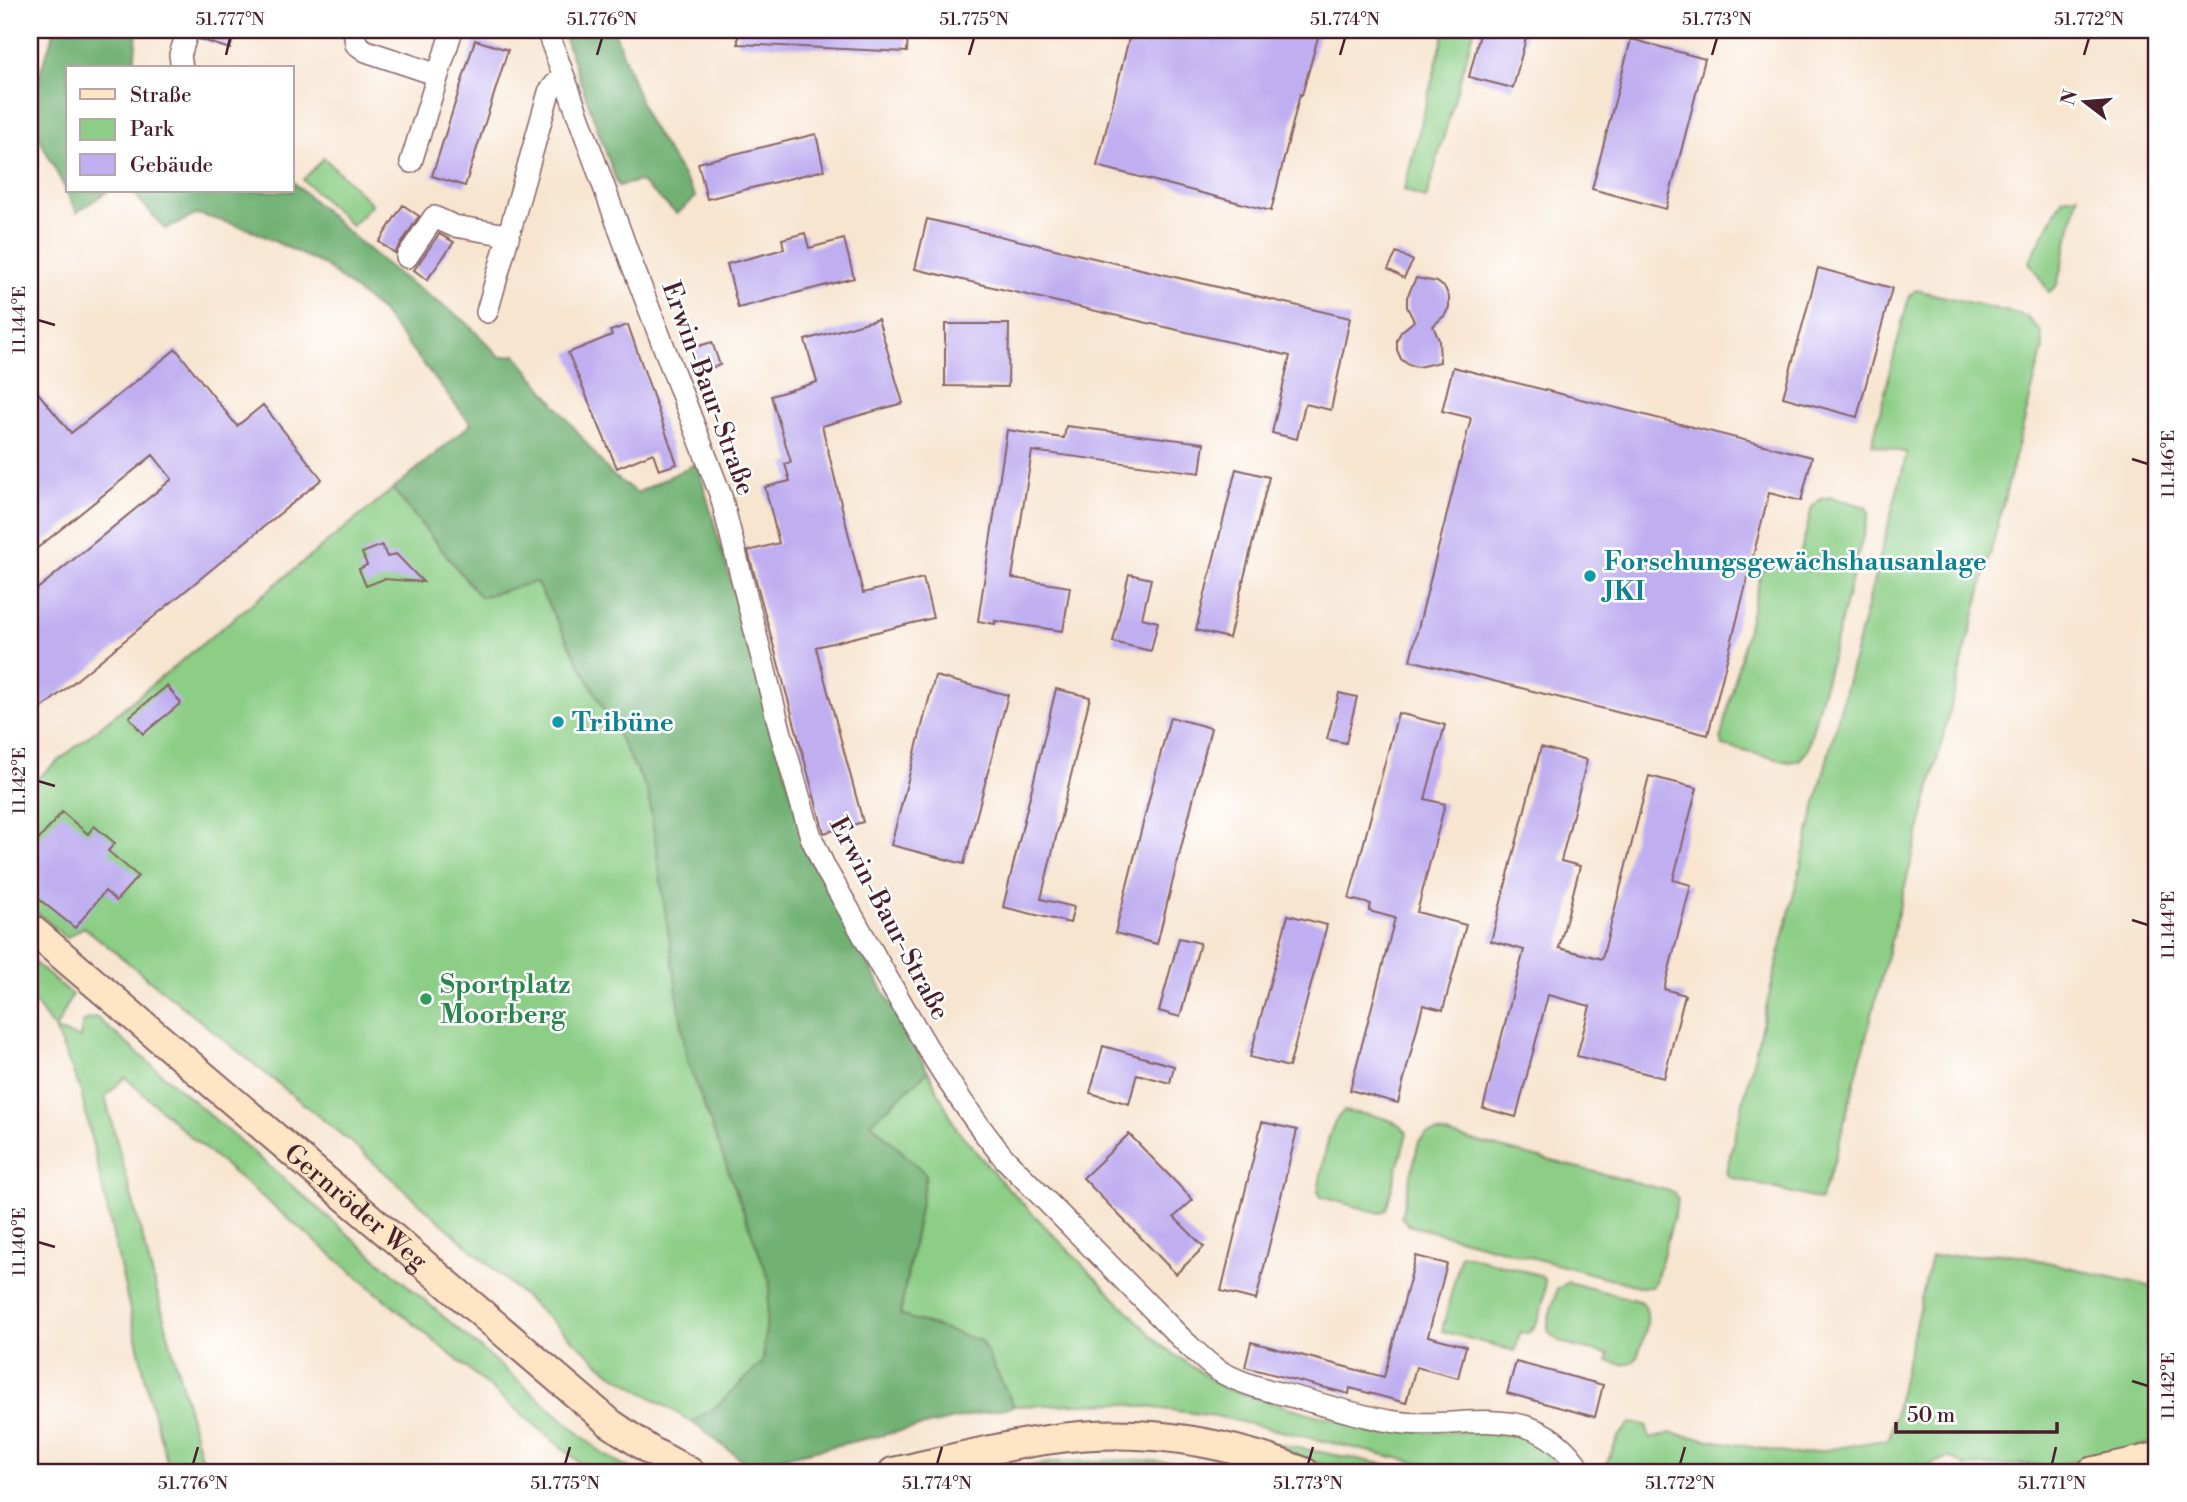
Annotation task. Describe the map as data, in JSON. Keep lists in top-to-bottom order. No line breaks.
{"streets":{"main road":["Gernröder Weg"],"street":["Erwin-Baur-Straße"]},"places":["Forschungsgewächshausanlage JKI","Tribüne","Sportplatz Moorberg"],"legend":["Straße","Park","Gebäude"],"scale_bar":"50 m","north":"left","coordinates":["51.777°N","51.776°N","51.775°N","51.774°N","51.773°N","51.772°N","11.144°E","11.146°E","11.142°E","11.140°E","51.771°N"]}
